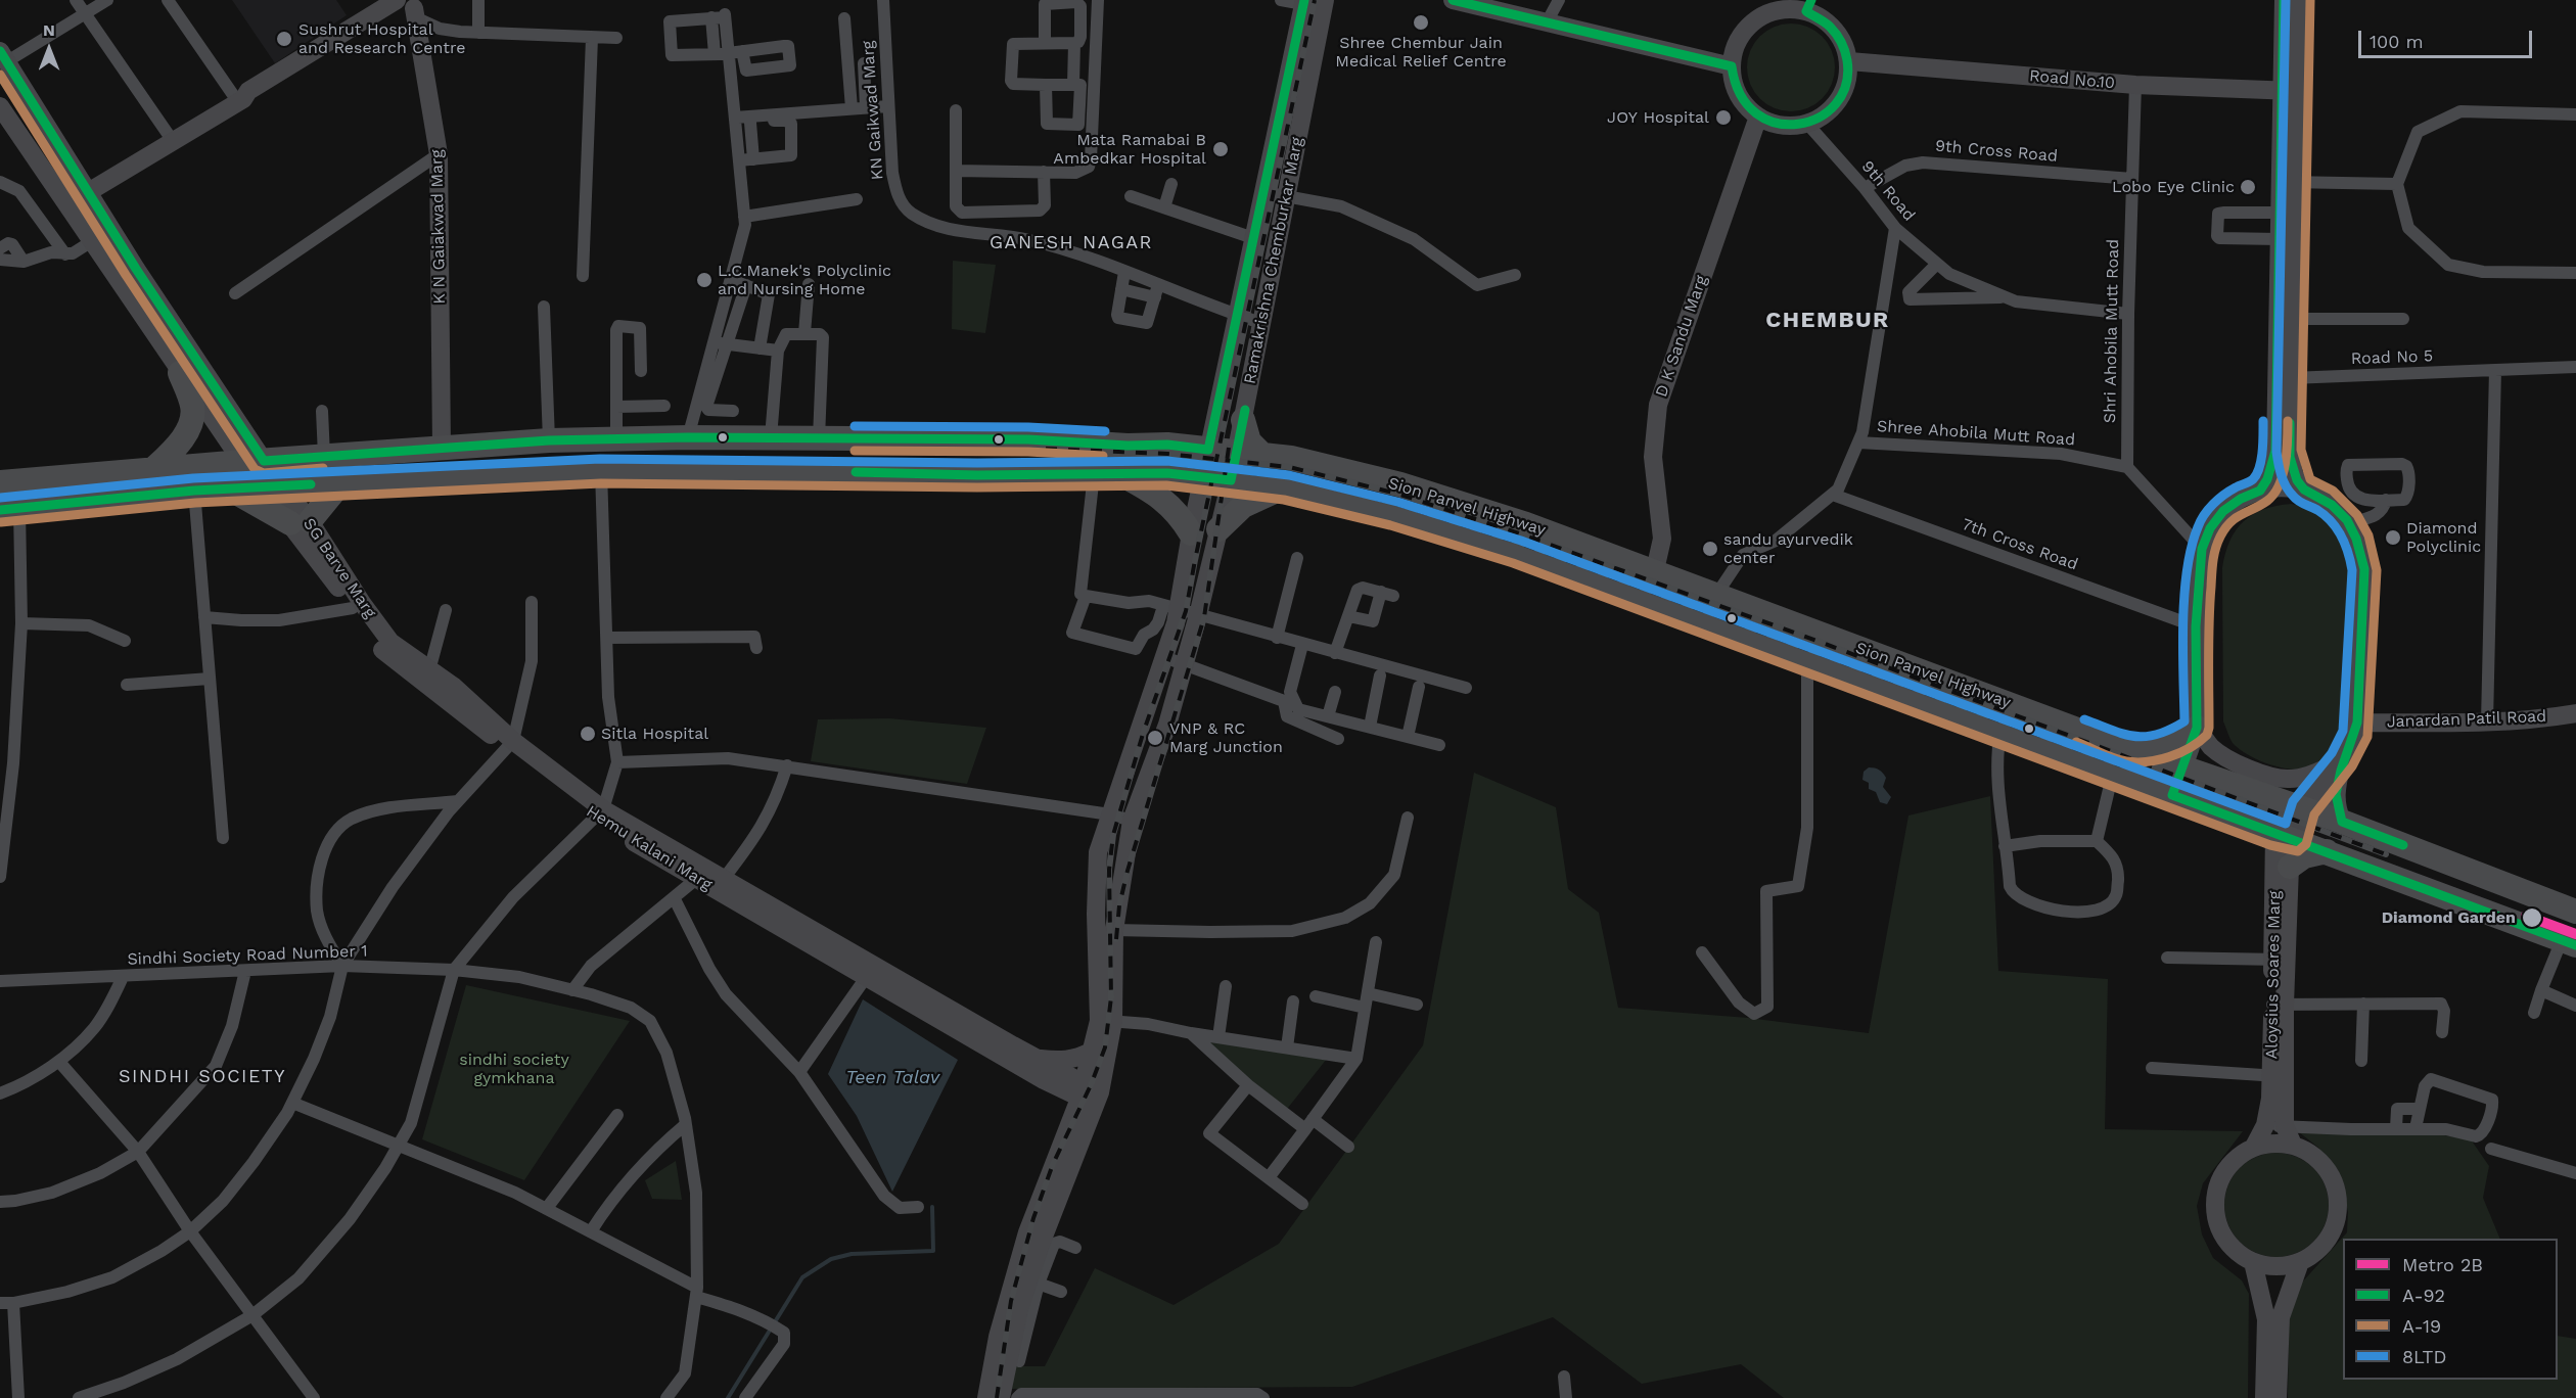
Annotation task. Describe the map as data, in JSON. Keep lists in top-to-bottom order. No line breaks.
{"streets":{"highway":["Sion Panvel Highway"],"main road":["Road No.10","K N Gaiakwad Marg","Ramakrishna Chemburkar Marg","D K Sandu Marg","SG Barve Marg","Janardan Patil Road","Hemu Kalani Marg","Aloysius Soares Marg"],"street":["KN Gaikwad Marg","9th Cross Road","9th Road","Shri Ahobila Mutt Road","Road No 5","Shree Ahobila Mutt Road","7th Cross Road","Sindhi Society Road Number 1"]},"crossings":[["Road No.10","9th Road"],["Road No.10","Shri Ahobila Mutt Road"],["Road No.10","D K Sandu Marg"],["KN Gaikwad Marg","Ramakrishna Chemburkar Marg"],["9th Cross Road","9th Road"],["9th Cross Road","Shri Ahobila Mutt Road"],["9th Road","Shri Ahobila Mutt Road"],["9th Road","D K Sandu Marg"],["K N Gaiakwad Marg","Sion Panvel Highway"],["Ramakrishna Chemburkar Marg","Sion Panvel Highway"],["Ramakrishna Chemburkar Marg","Hemu Kalani Marg"],["Shri Ahobila Mutt Road","Shree Ahobila Mutt Road"],["D K Sandu Marg","Sion Panvel Highway"],["Sion Panvel Highway","SG Barve Marg"],["Sion Panvel Highway","Aloysius Soares Marg"],["SG Barve Marg","Hemu Kalani Marg"]],"districts":["GANESH NAGAR","CHEMBUR","SINDHI SOCIETY"],"water":["Teen Talav"],"parks":["sindhi society gymkhana"],"places":["Shree Chembur Jain Medical Relief Centre","Sushrut Hospital and Research Centre","JOY Hospital","Mata Ramabai B Ambedkar Hospital","Lobo Eye Clinic","L.C.Manek's Polyclinic and Nursing Home","Diamond Polyclinic","sandu ayurvedik center","Sitla Hospital","VNP & RC Marg Junction","Diamond Garden"],"lines":["transit line A-92","transit line A-19","transit line 8LTD","metro line 2B"],"legend":["Metro 2B","A-92","A-19","8LTD"],"scale_bar":"100 m","north":"top"}
